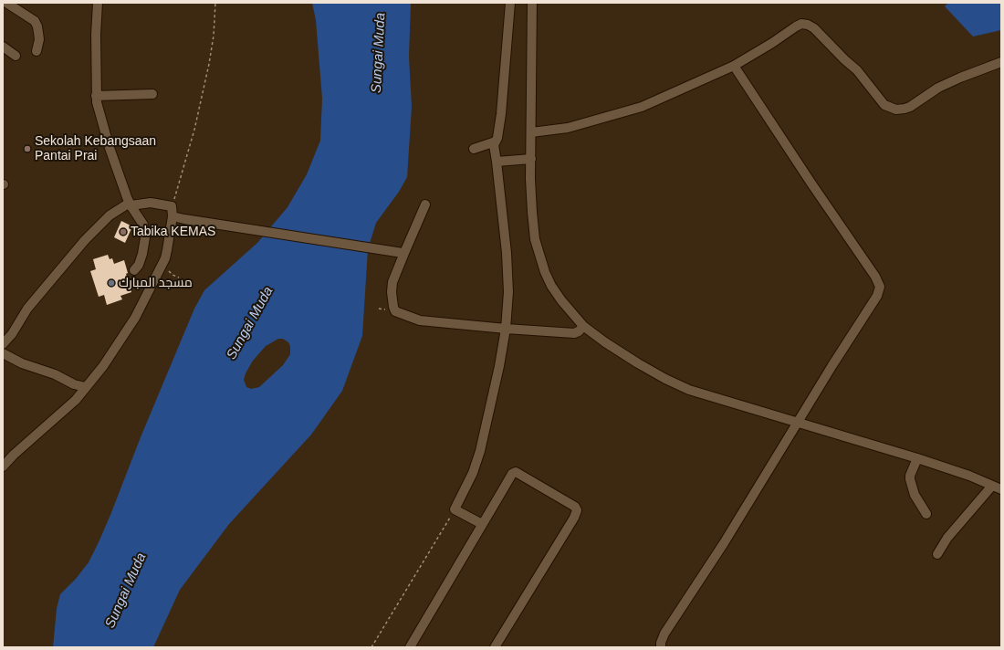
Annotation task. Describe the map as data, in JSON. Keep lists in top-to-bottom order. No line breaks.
{"water":["Sungai Muda"],"places":["Sekolah Kebangsaan Pantai Prai","Tabika KEMAS","مسجد المبارك"]}
